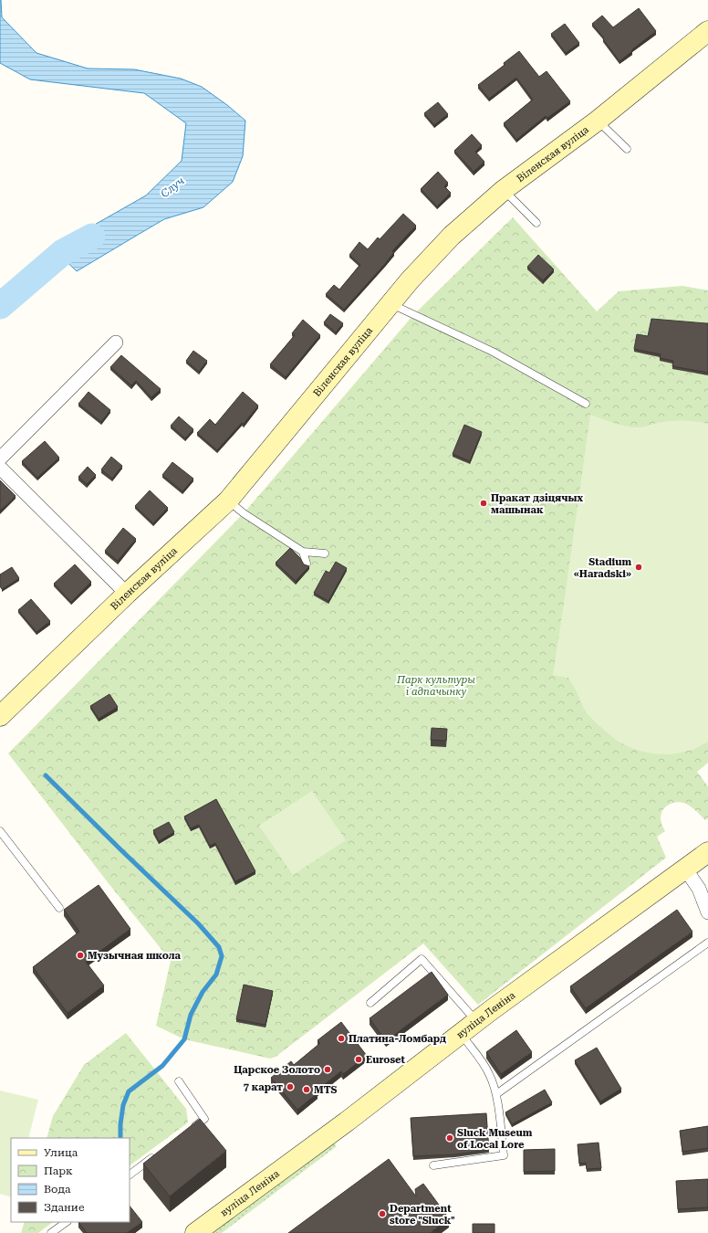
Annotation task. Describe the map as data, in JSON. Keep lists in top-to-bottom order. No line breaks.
{"streets":{"main road":["Віленская вуліца","вуліца Леніна"]},"water":["Случ"],"parks":["Парк культуры і адпачынку"],"places":["Пракат дзіцячых машынак","Stadium «Haradski»","Музычная школа","Платина-Ломбард","Euroset","Царское Золото","7 карат","MTS","Sluck Museum of Local Lore","Department store \"Sluck\""],"legend":["Улица","Парк","Вода","Здание"]}
